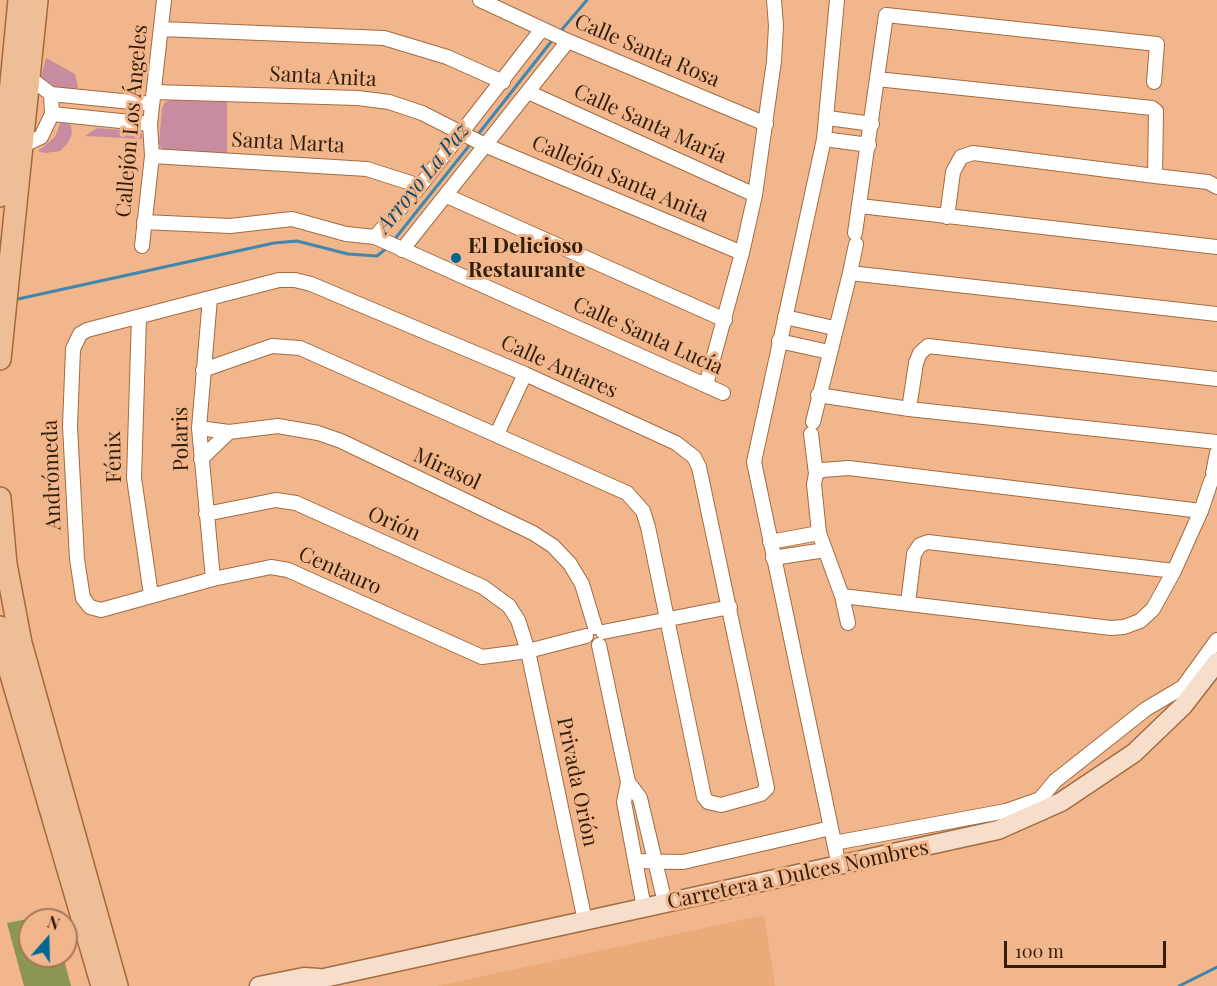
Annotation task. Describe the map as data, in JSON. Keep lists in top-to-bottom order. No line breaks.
{"streets":{"main road":["Carretera a Dulces Nombres"],"street":["Calle Santa Rosa","Santa Anita","Callejón Los Ángeles","Calle Santa María","Santa Marta","Callejón Santa Anita","Calle Santa Lucía","Calle Antares","Polaris","Fénix","Mirasol","Andrómeda","Orión","Centauro","Privada Orión"]},"crossings":[["Santa Anita","Callejón Los Ángeles"],["Santa Anita","Callejón Santa Anita"],["Callejón Los Ángeles","Santa Marta"],["Callejón Los Ángeles","Calle Santa Lucía"],["Calle Antares","Polaris"],["Calle Antares","Fénix"],["Calle Antares","Andrómeda"],["Polaris","Mirasol"],["Polaris","Orión"],["Polaris","Centauro"],["Fénix","Centauro"],["Mirasol","Centauro"],["Mirasol","Carretera a Dulces Nombres"],["Andrómeda","Centauro"],["Orión","Centauro"],["Orión","Privada Orión"],["Centauro","Privada Orión"],["Privada Orión","Carretera a Dulces Nombres"]],"water":["Arroyo La Paz"],"places":["El Delicioso Restaurante"],"scale_bar":"100 m","north":"top"}
